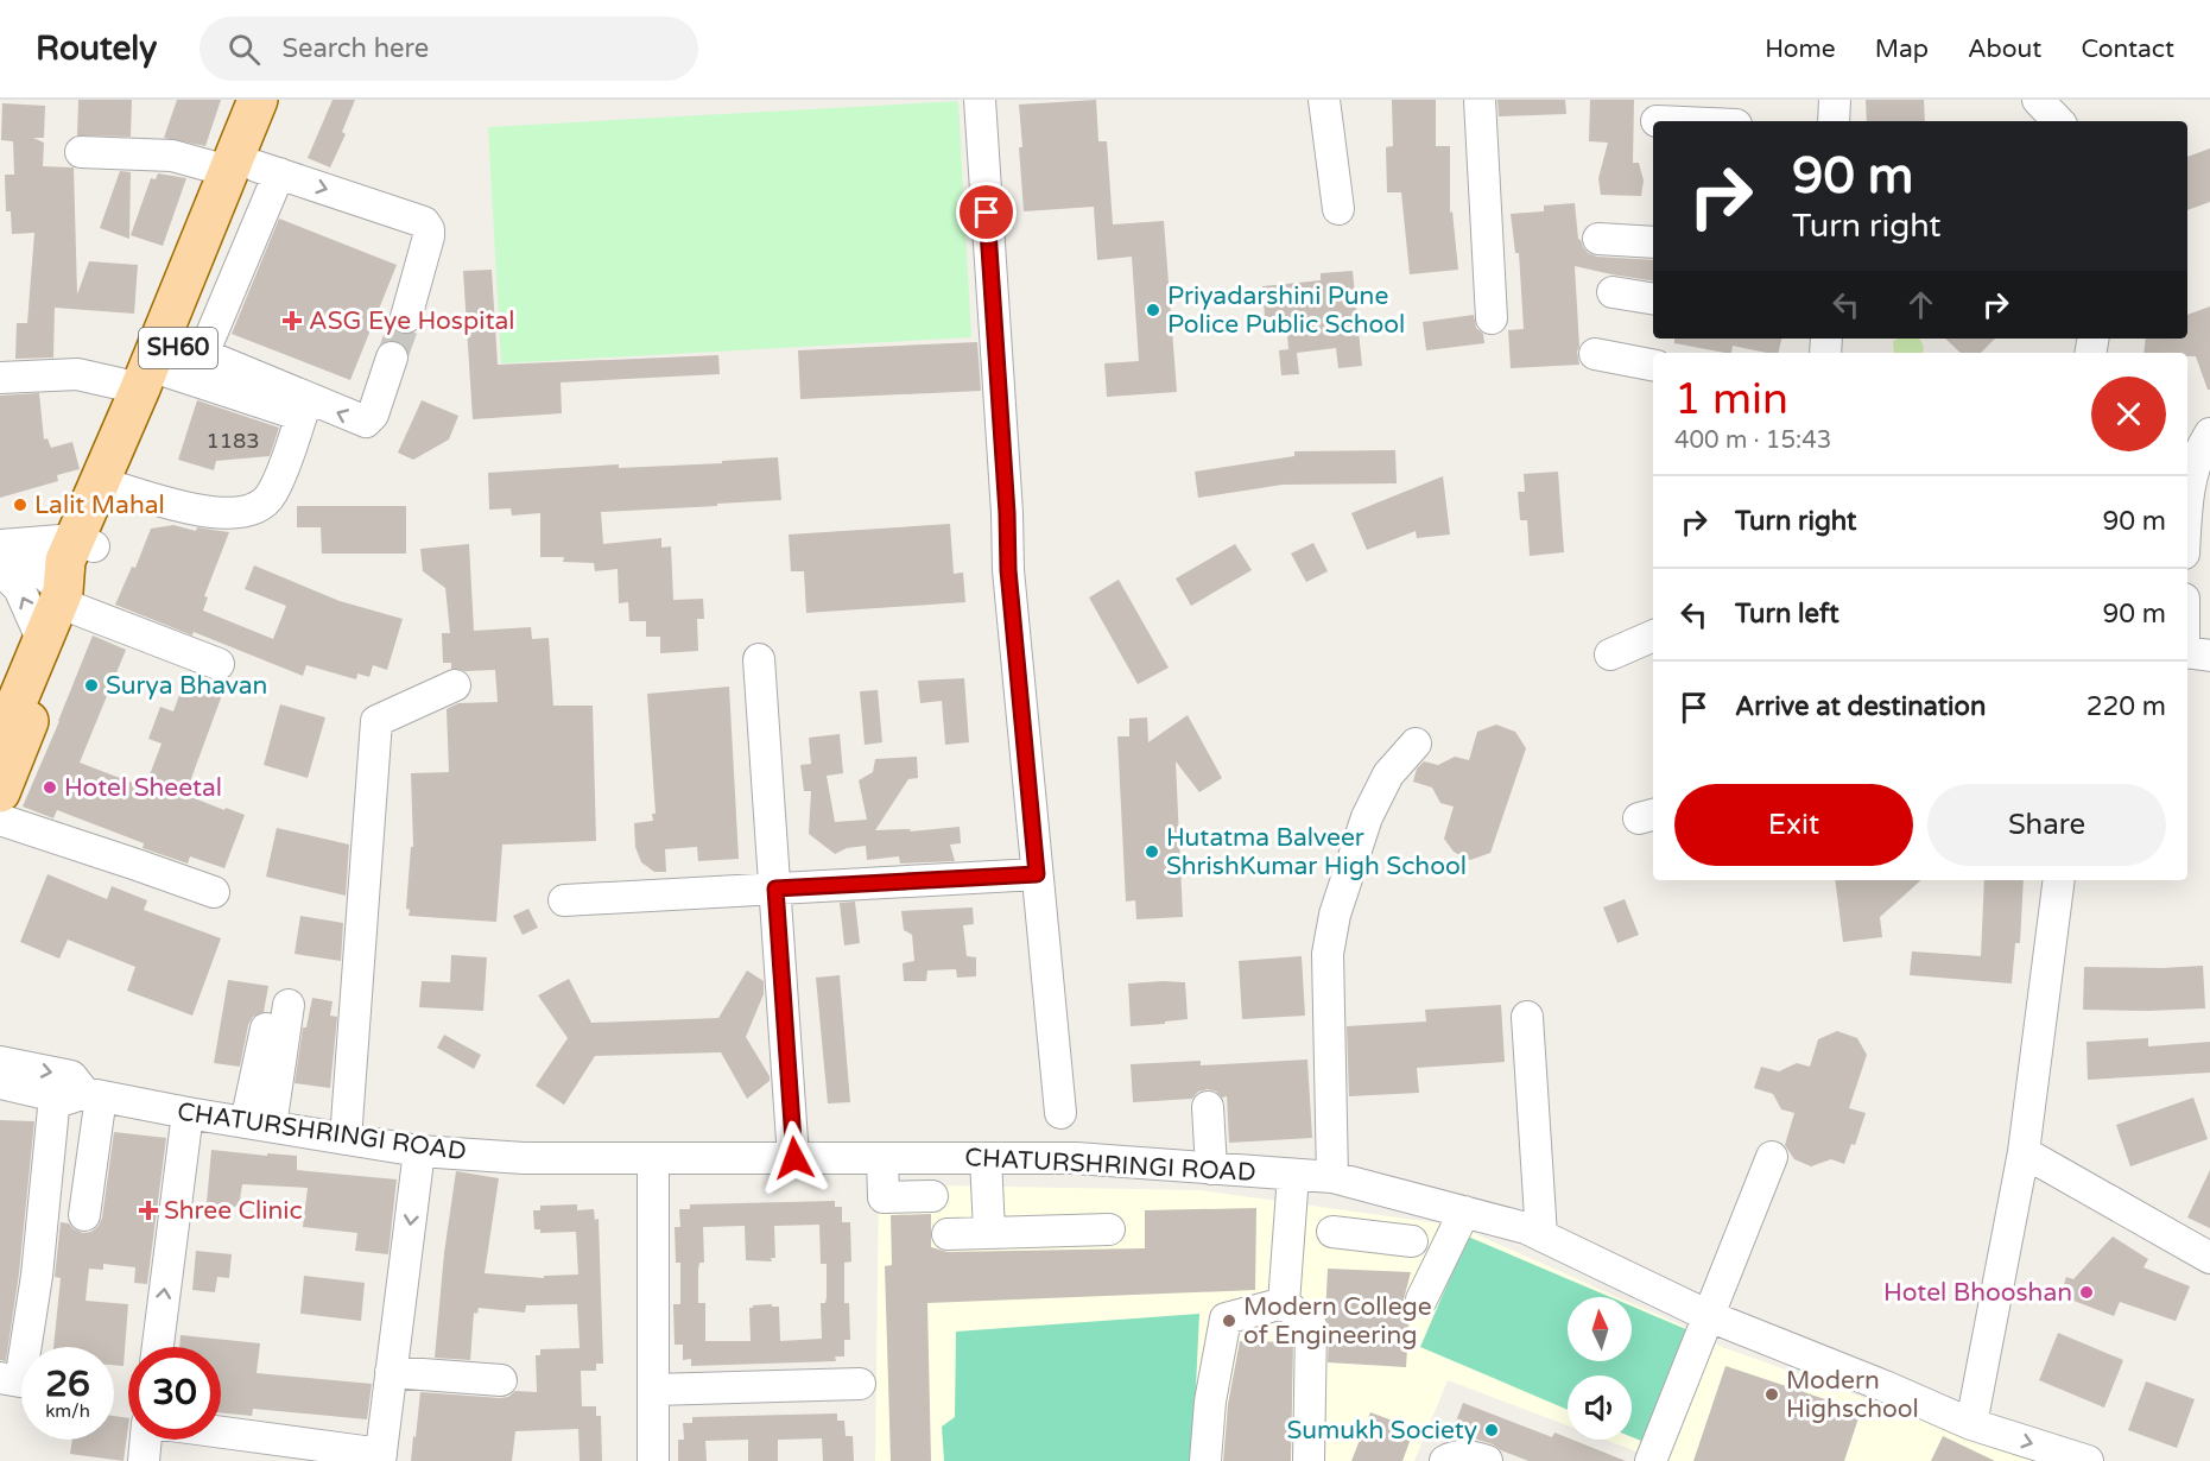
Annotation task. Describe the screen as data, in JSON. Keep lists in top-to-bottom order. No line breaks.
{"streets":{"main road":["SH60"],"street":["CHATURSHRINGI ROAD"]},"places":{"other":["Priyadarshini Pune Police Public School","Lalit Mahal","Surya Bhavan","Hotel Sheetal","Hutatma Balveer ShrishKumar High School","Hotel Bhooshan","Modern College of Engineering","Modern Highschool","Sumukh Society"],"health":["ASG Eye Hospital","Shree Clinic"]},"house_numbers":["1183"],"north":"top","page":{"header":"Routely","search":"Search here","nav":["Home","Map","About","Contact"],"turn":["90 m","Turn right"],"heading":["1 min","400 m · 15:43"],"list":[{"name":"Turn right","value":"90 m"},{"name":"Turn left","value":"90 m"},{"name":"Arrive at destination","value":"220 m"}],"buttons":["Exit","Share"],"speed":"26 km/h","limit":"30"}}
